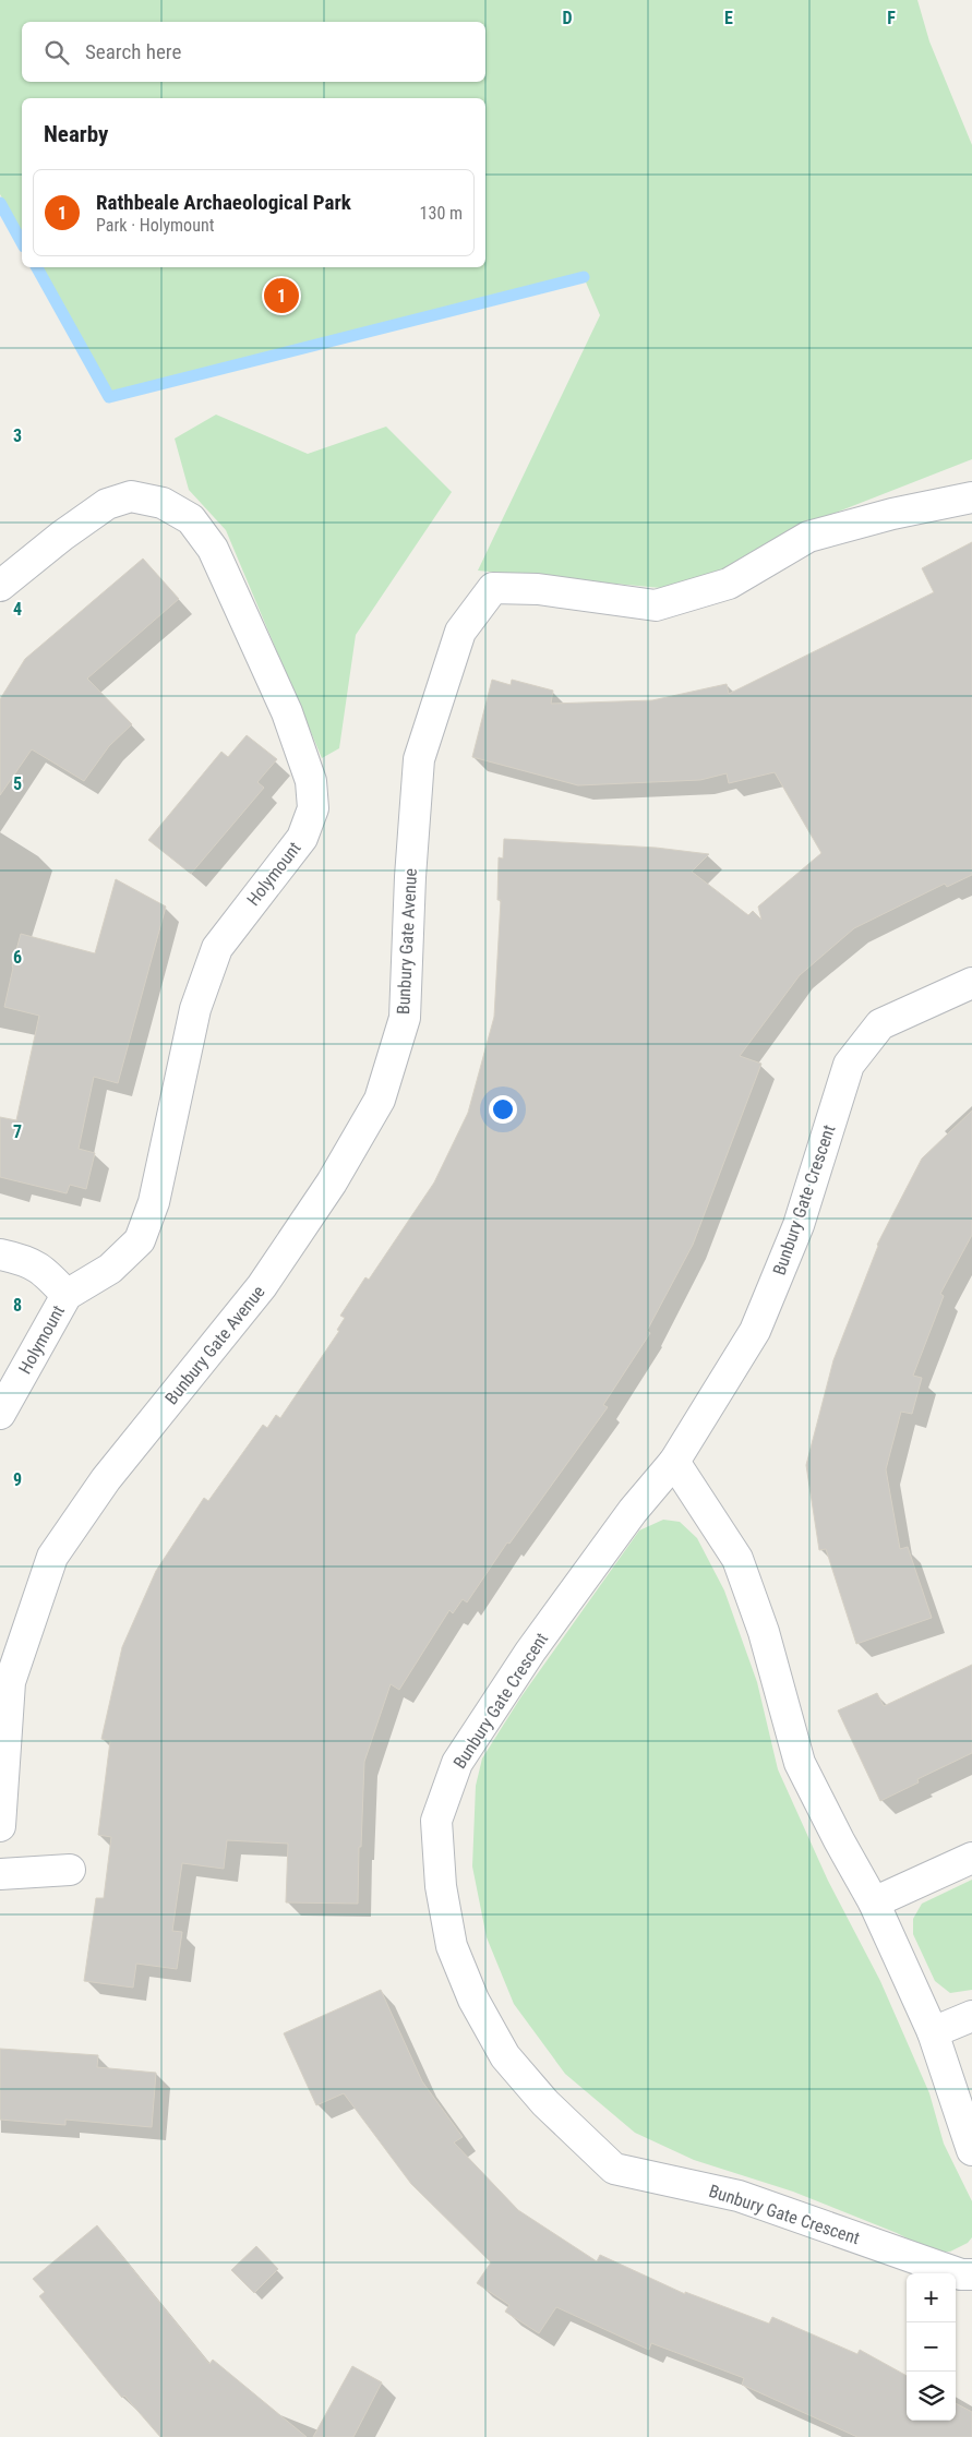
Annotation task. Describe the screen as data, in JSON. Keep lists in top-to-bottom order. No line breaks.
{"streets":{"street":["Holymount","Bunbury Gate Avenue","Bunbury Gate Crescent"]},"page":{"search":"Search here","heading":"Nearby","list":[{"mark":"1","name":"Rathbeale Archaeological Park","note":"Park · Holymount","value":"130 m"}],"pins":"1","map_buttons":["+","−"]},"grid":{"columns":["D","E","F"],"rows":["3","4","5","6","7","8","9"]}}
